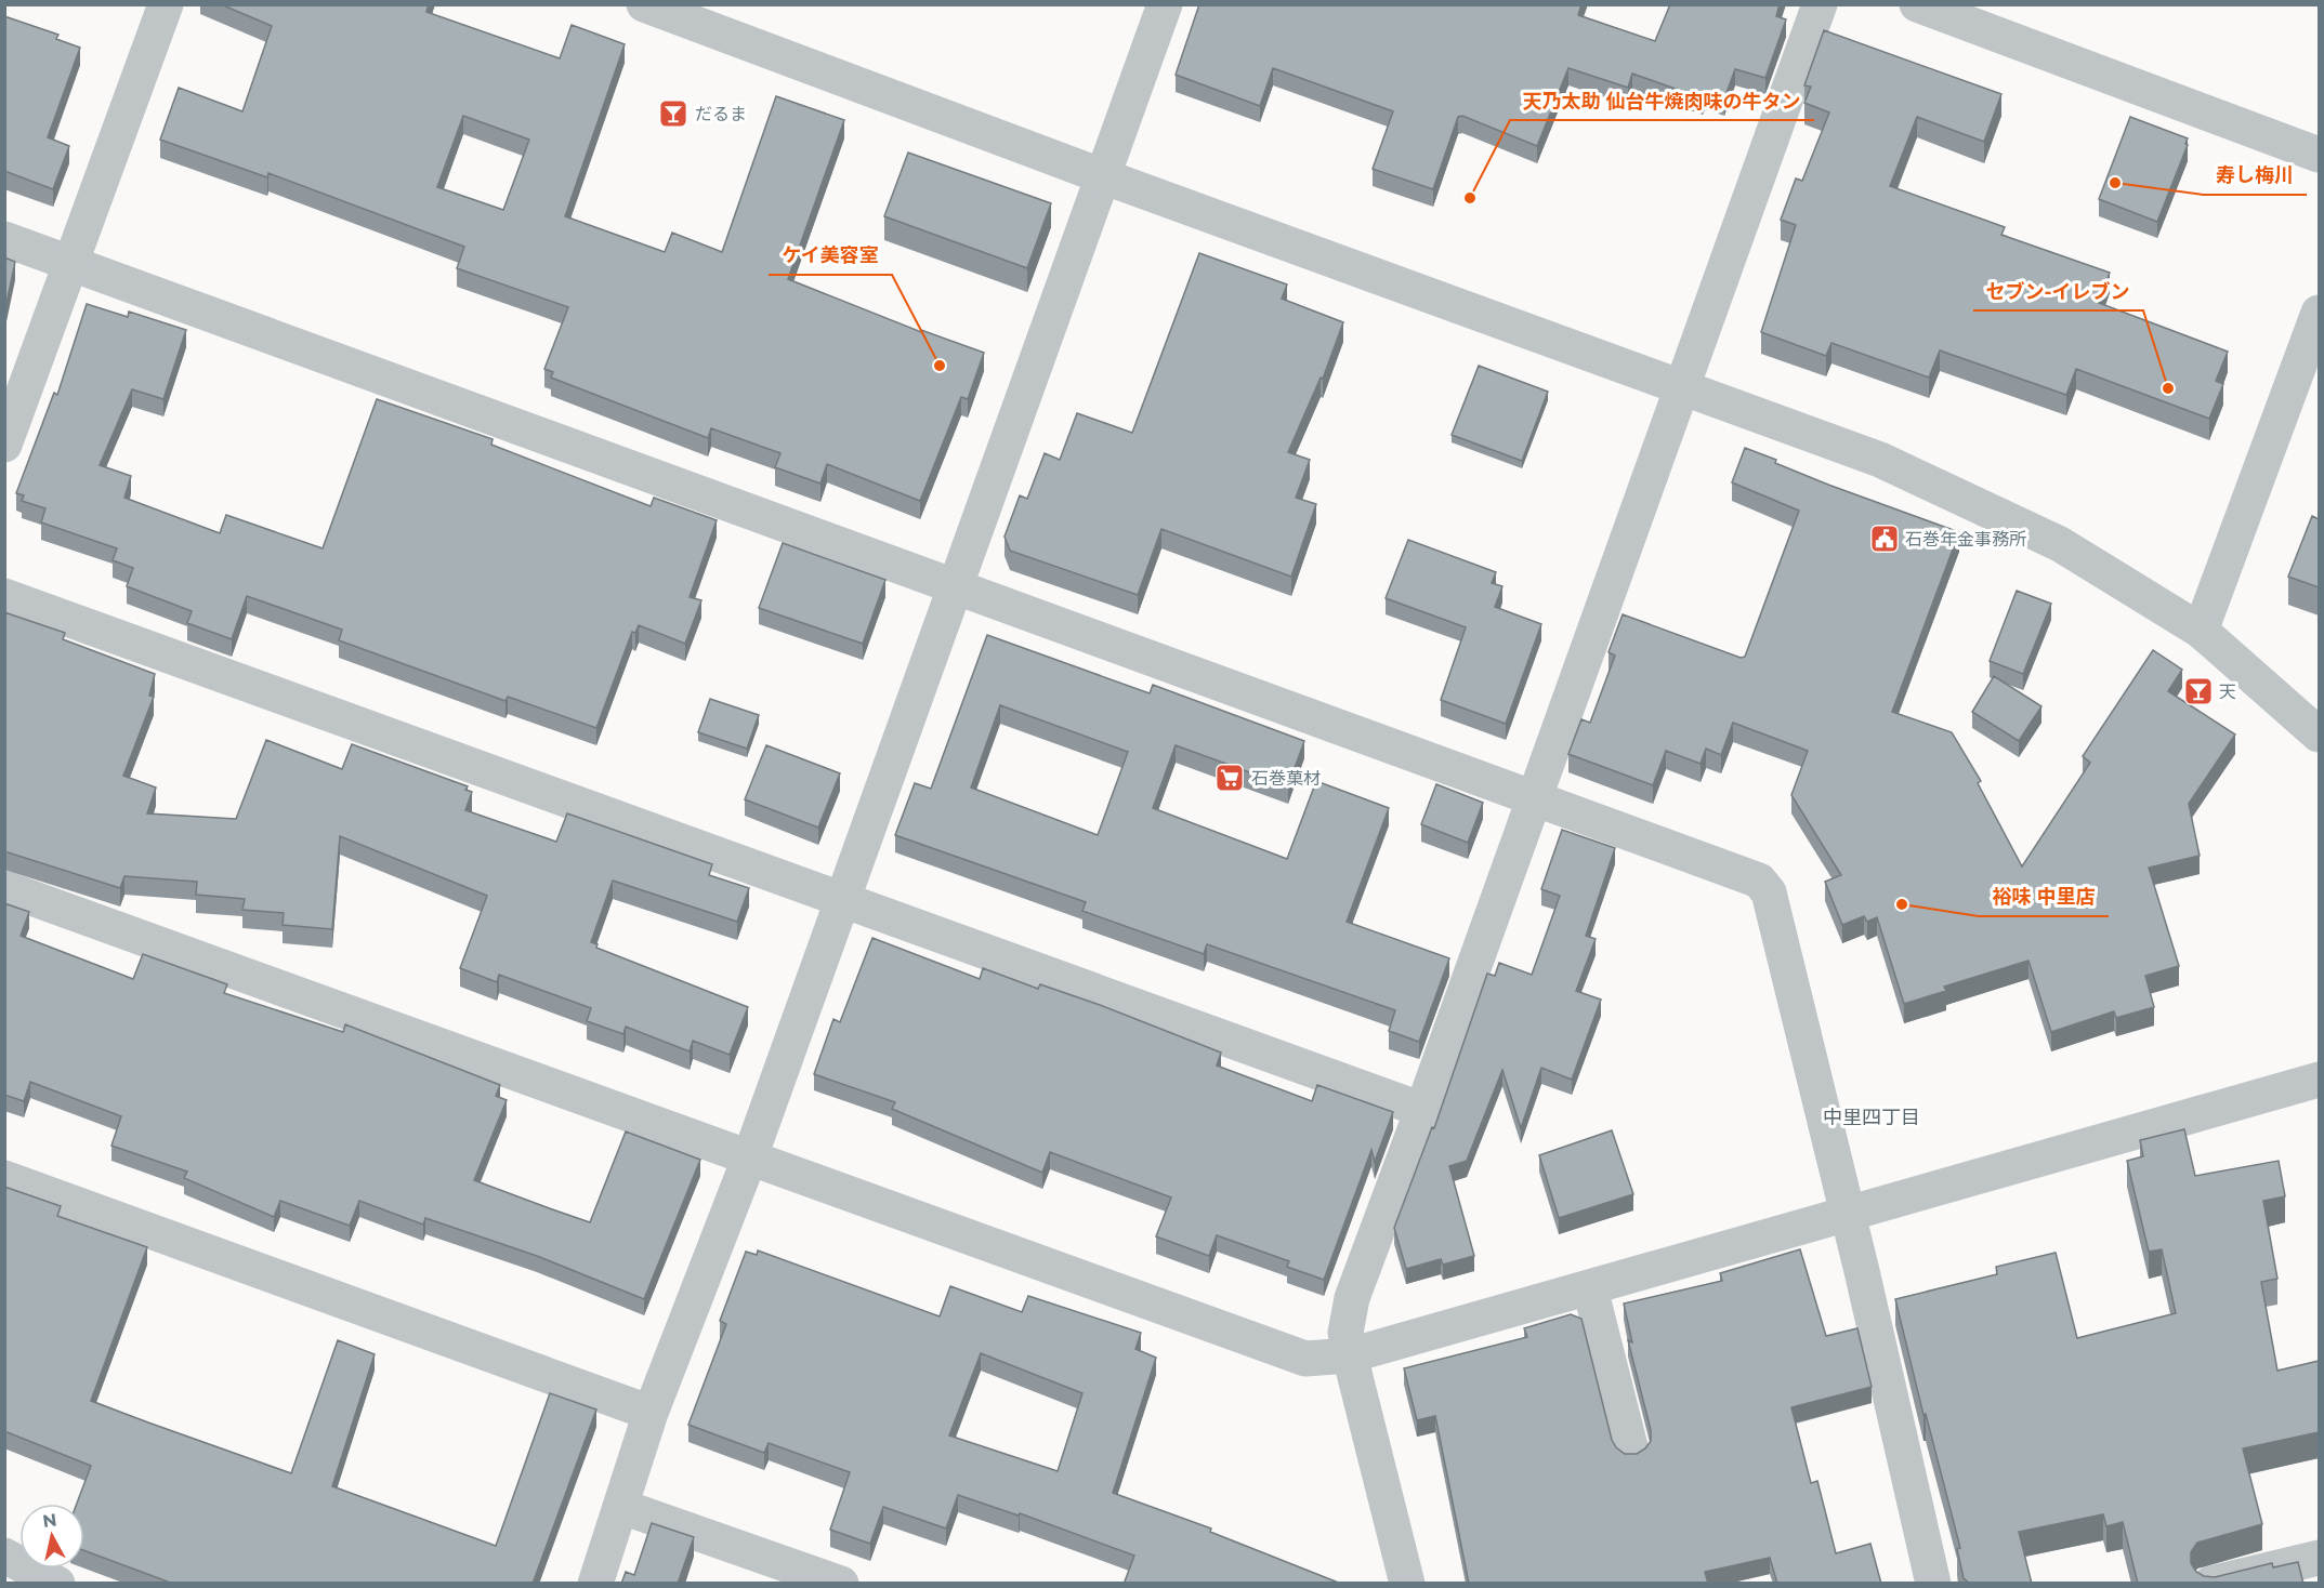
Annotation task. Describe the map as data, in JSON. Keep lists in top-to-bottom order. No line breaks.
{"districts":["中里四丁目"],"places":{"bar":["だるま","天"],"other":["寿し梅川","天乃太助 仙台牛焼肉味の牛タン","ケイ美容室","セブン-イレブン","裕味 中里店"],"public building":["石巻年金事務所"],"supermarket":["石巻菓材"]},"north":"top"}
